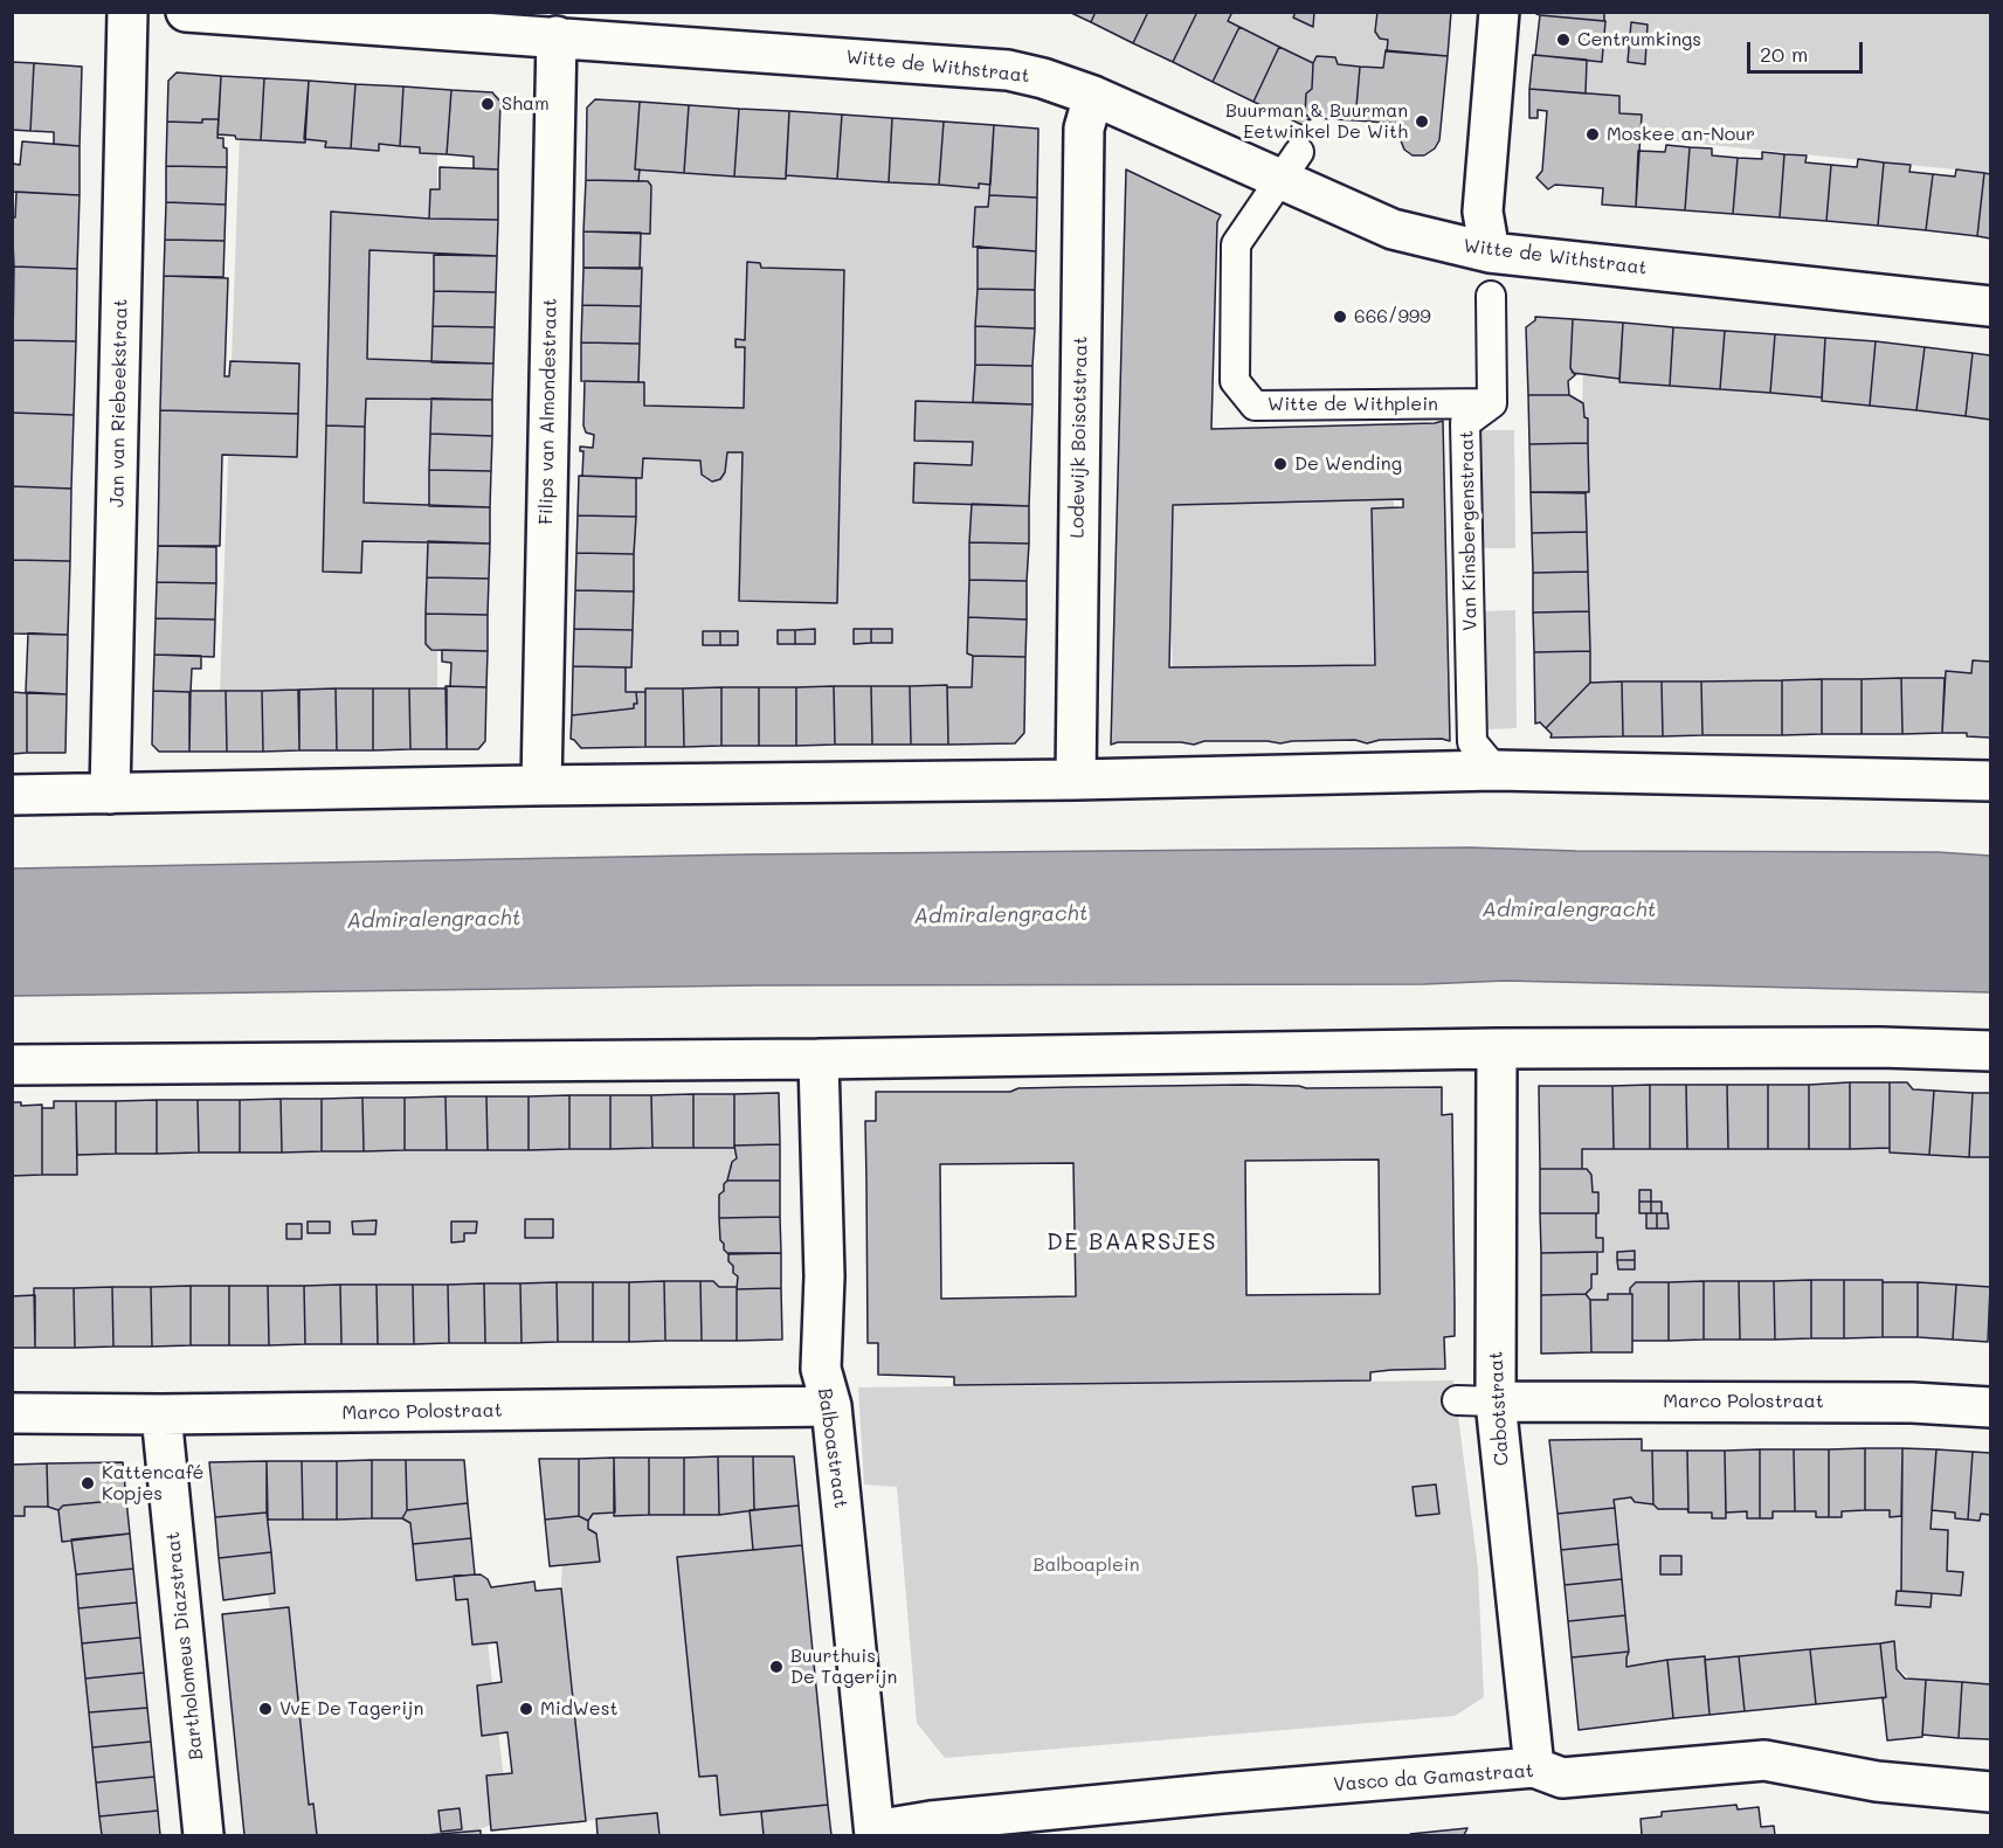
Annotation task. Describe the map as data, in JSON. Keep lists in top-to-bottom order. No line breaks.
{"streets":{"street":["Witte de Withstraat","Jan van Riebeekstraat","Witte de Withplein","Filips van Almondestraat","Lodewijk Boisotstraat","Van Kinsbergenstraat","Marco Polostraat","Cabotstraat","Balboastraat","Bartholomeus Diazstraat","Vasco da Gamastraat"]},"crossings":[["Witte de Withstraat","Witte de Withplein"],["Witte de Withstraat","Filips van Almondestraat"],["Witte de Withstraat","Lodewijk Boisotstraat"],["Witte de Withplein","Van Kinsbergenstraat"],["Marco Polostraat","Cabotstraat"],["Marco Polostraat","Balboastraat"],["Marco Polostraat","Bartholomeus Diazstraat"],["Cabotstraat","Vasco da Gamastraat"],["Balboastraat","Vasco da Gamastraat"]],"districts":["DE BAARSJES"],"water":["Admiralengracht"],"parks":["Balboaplein"],"places":["Centrumkings","Sham","Buurman & Buurman Eetwinkel De With","Moskee an-Nour","666/999","De Wending","Kattencafé Kopjes","Buurthuis De Tagerijn","VvE De Tagerijn","MidWest"],"scale_bar":"20 m"}
